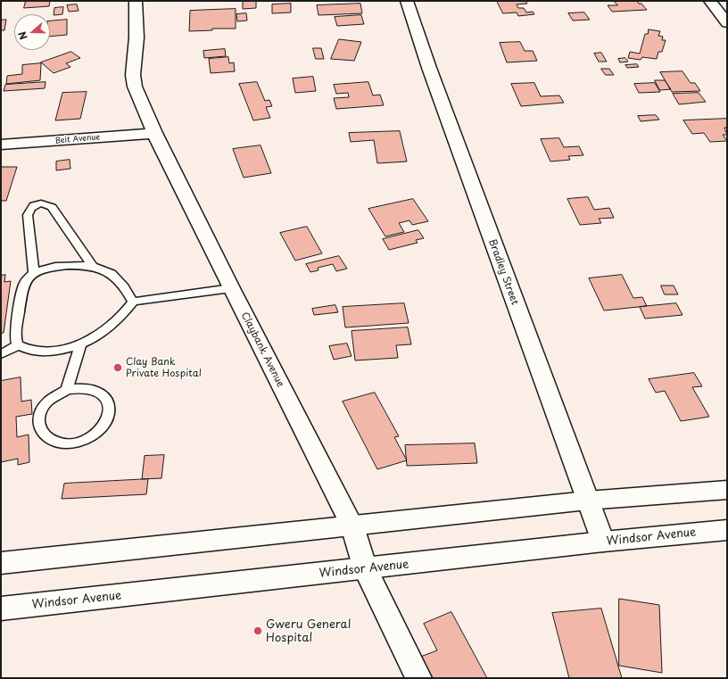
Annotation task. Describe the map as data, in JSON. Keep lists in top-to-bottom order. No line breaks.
{"streets":{"main road":["Beit Avenue","Bradley Street","Claybank Avenue","Windsor Avenue"]},"crossings":[["Beit Avenue","Claybank Avenue"],["Bradley Street","Windsor Avenue"],["Claybank Avenue","Windsor Avenue"]],"places":["Clay Bank Private Hospital","Gweru General Hospital"],"north":"left"}
